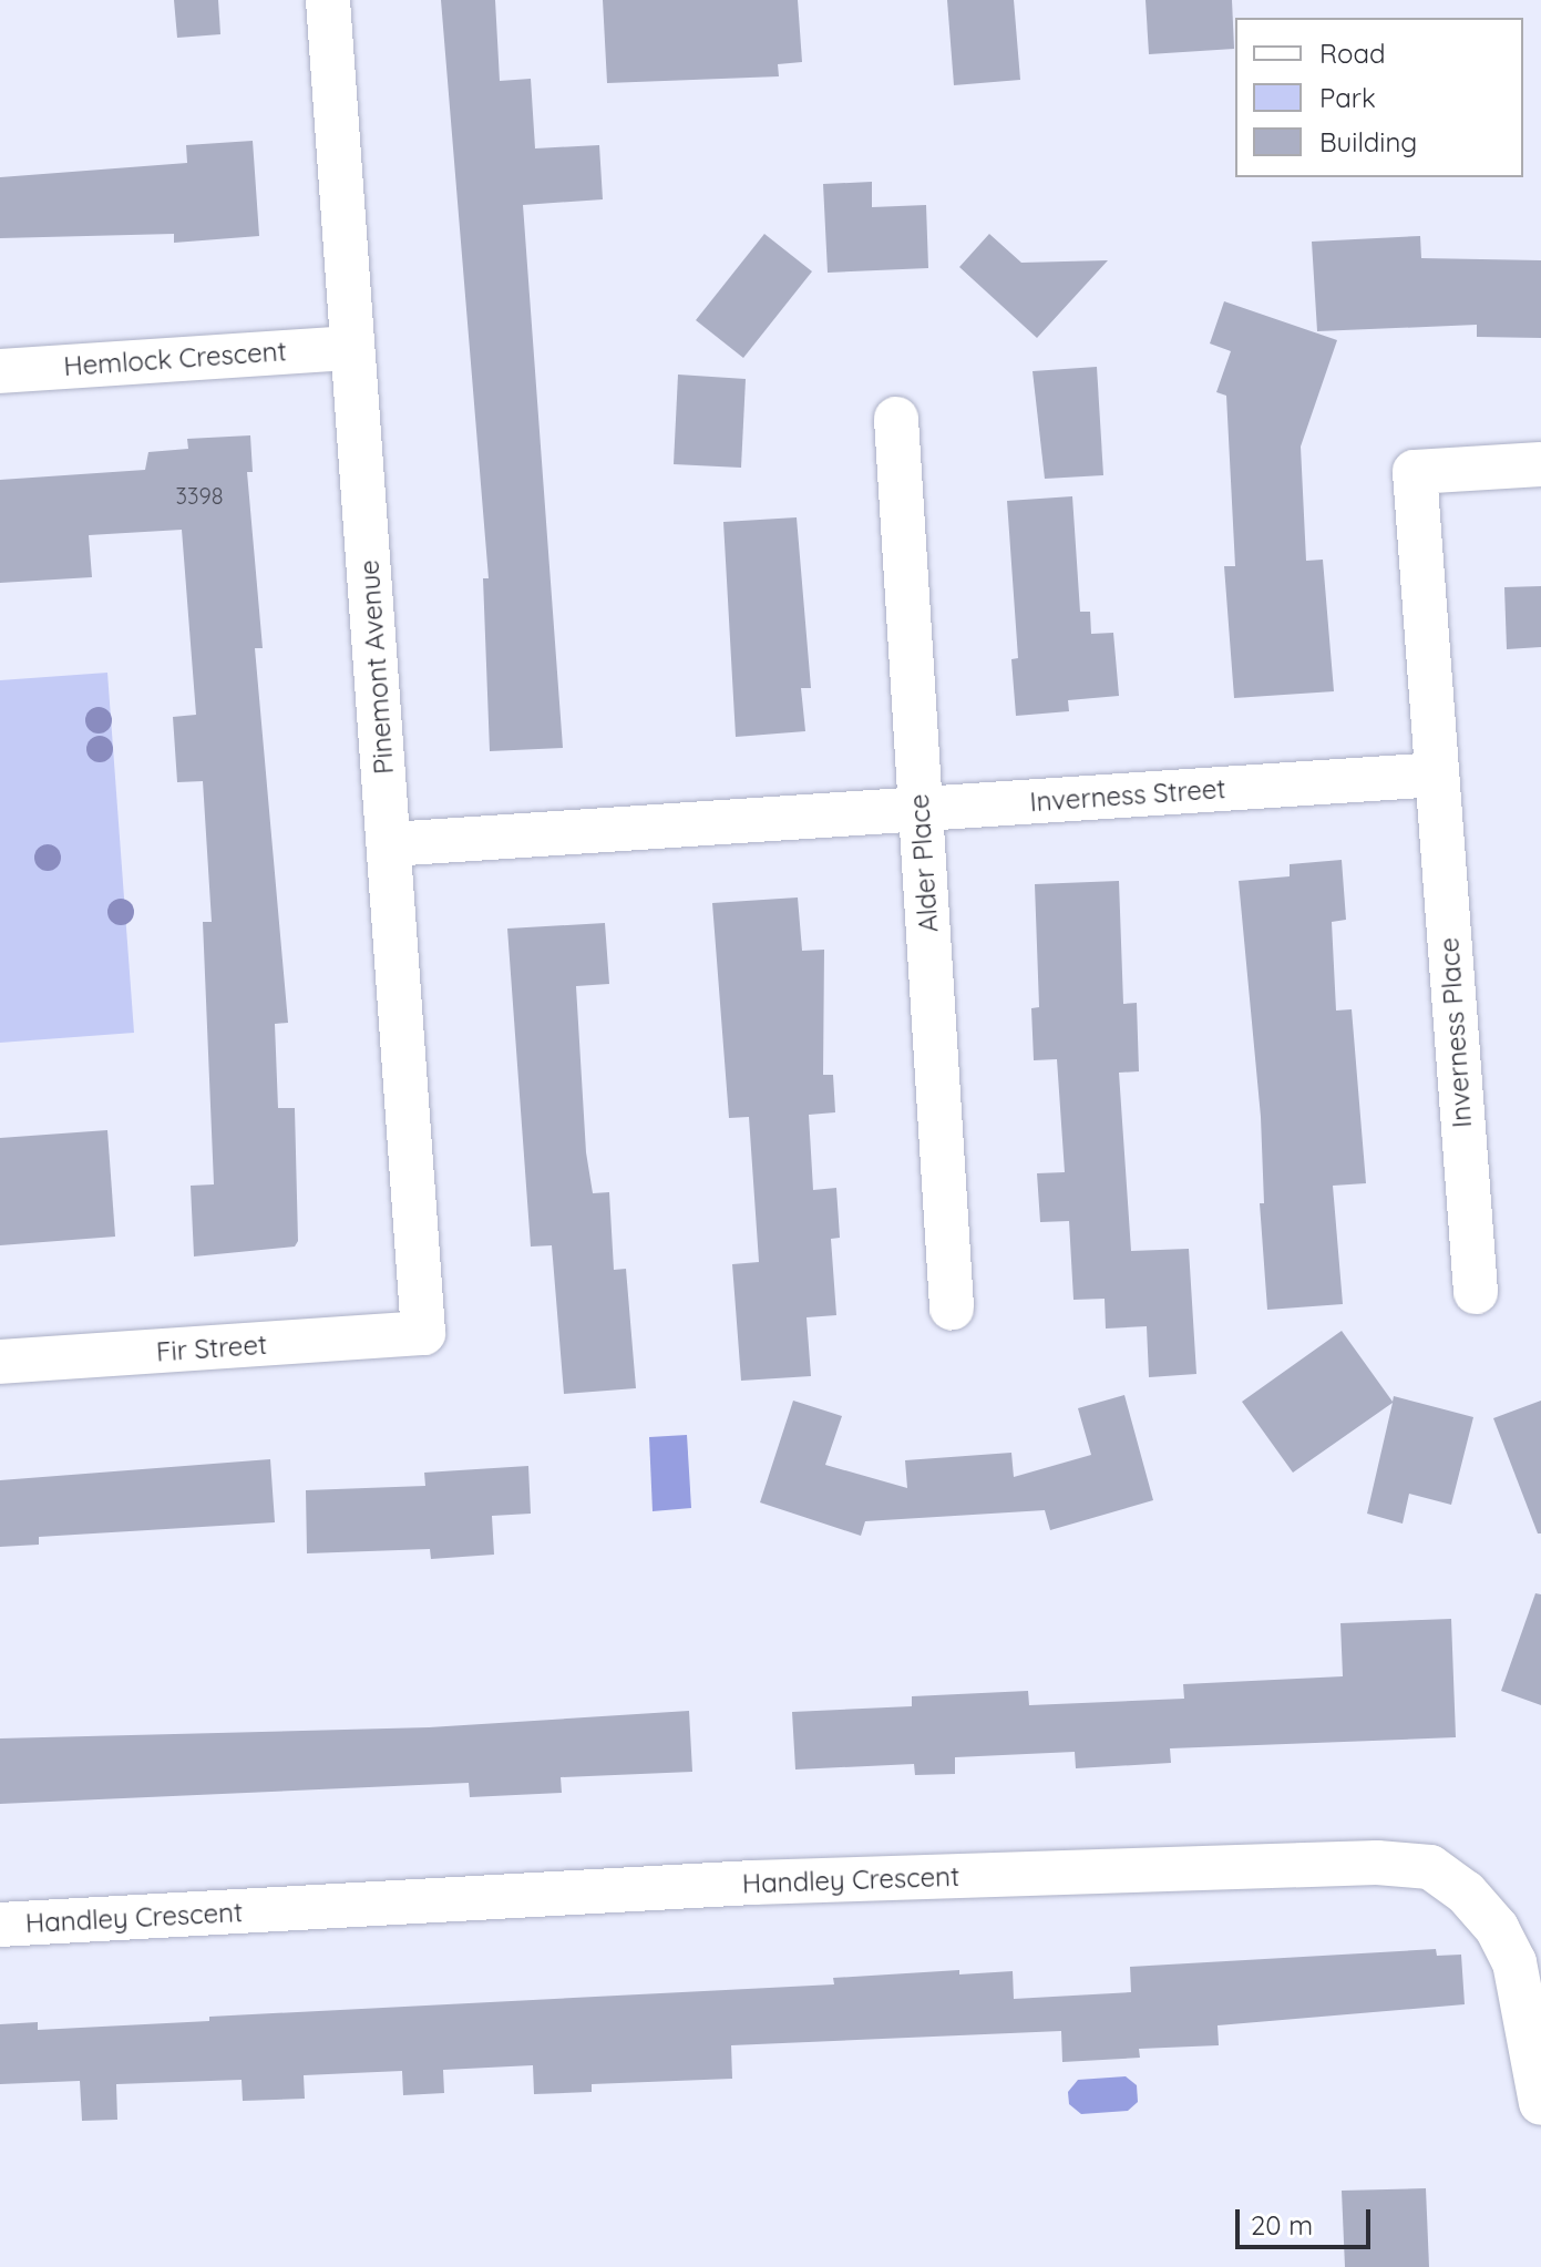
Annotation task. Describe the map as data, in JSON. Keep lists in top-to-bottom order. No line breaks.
{"streets":{"street":["Hemlock Crescent","Pinemont Avenue","Inverness Street","Alder Place","Inverness Place","Fir Street","Handley Crescent"]},"crossings":[["Hemlock Crescent","Pinemont Avenue"],["Pinemont Avenue","Inverness Street"],["Pinemont Avenue","Fir Street"],["Inverness Street","Alder Place"],["Inverness Street","Inverness Place"]],"house_numbers":["3398"],"legend":["Road","Park","Building"],"scale_bar":"20 m"}
